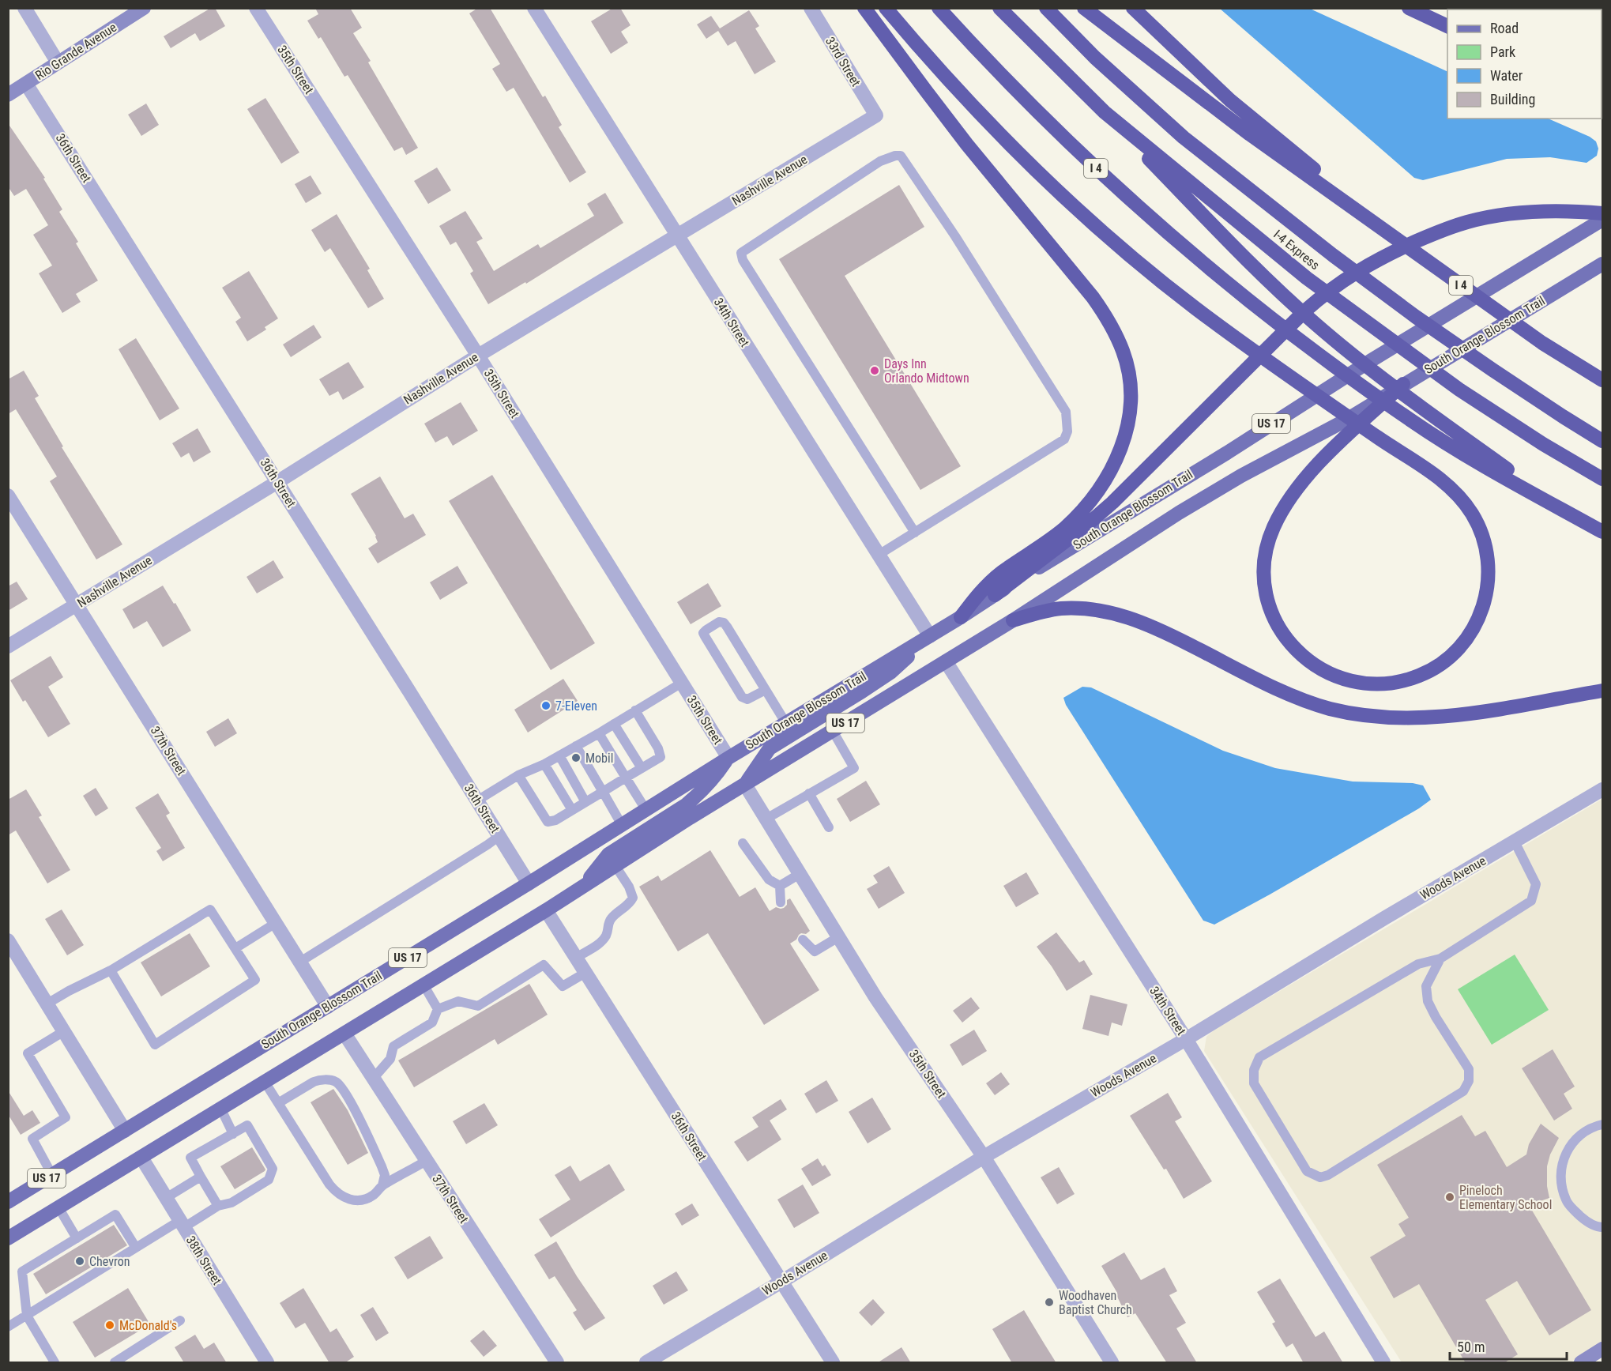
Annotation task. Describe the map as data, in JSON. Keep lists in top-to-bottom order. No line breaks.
{"streets":{"highway":["I 4","I-4 Express"],"main road":["South Orange Blossom Trail","US 17"],"street":["Rio Grande Avenue","33rd Street","35th Street","36th Street","Nashville Avenue","34th Street","37th Street","Woods Avenue","38th Street"]},"crossings":[["Rio Grande Avenue","36th Street"],["33rd Street","Nashville Avenue"],["35th Street","Nashville Avenue"],["35th Street","South Orange Blossom Trail"],["35th Street","Woods Avenue"],["36th Street","Nashville Avenue"],["36th Street","South Orange Blossom Trail"],["36th Street","Woods Avenue"],["Nashville Avenue","34th Street"],["Nashville Avenue","37th Street"],["34th Street","South Orange Blossom Trail"],["34th Street","Woods Avenue"],["South Orange Blossom Trail","37th Street"],["South Orange Blossom Trail","38th Street"]],"places":["Days Inn Orlando Midtown","7-Eleven","Mobil","Pineloch Elementary School","Chevron","Woodhaven Baptist Church","McDonald's"],"legend":["Road","Park","Water","Building"],"scale_bar":"50 m"}
